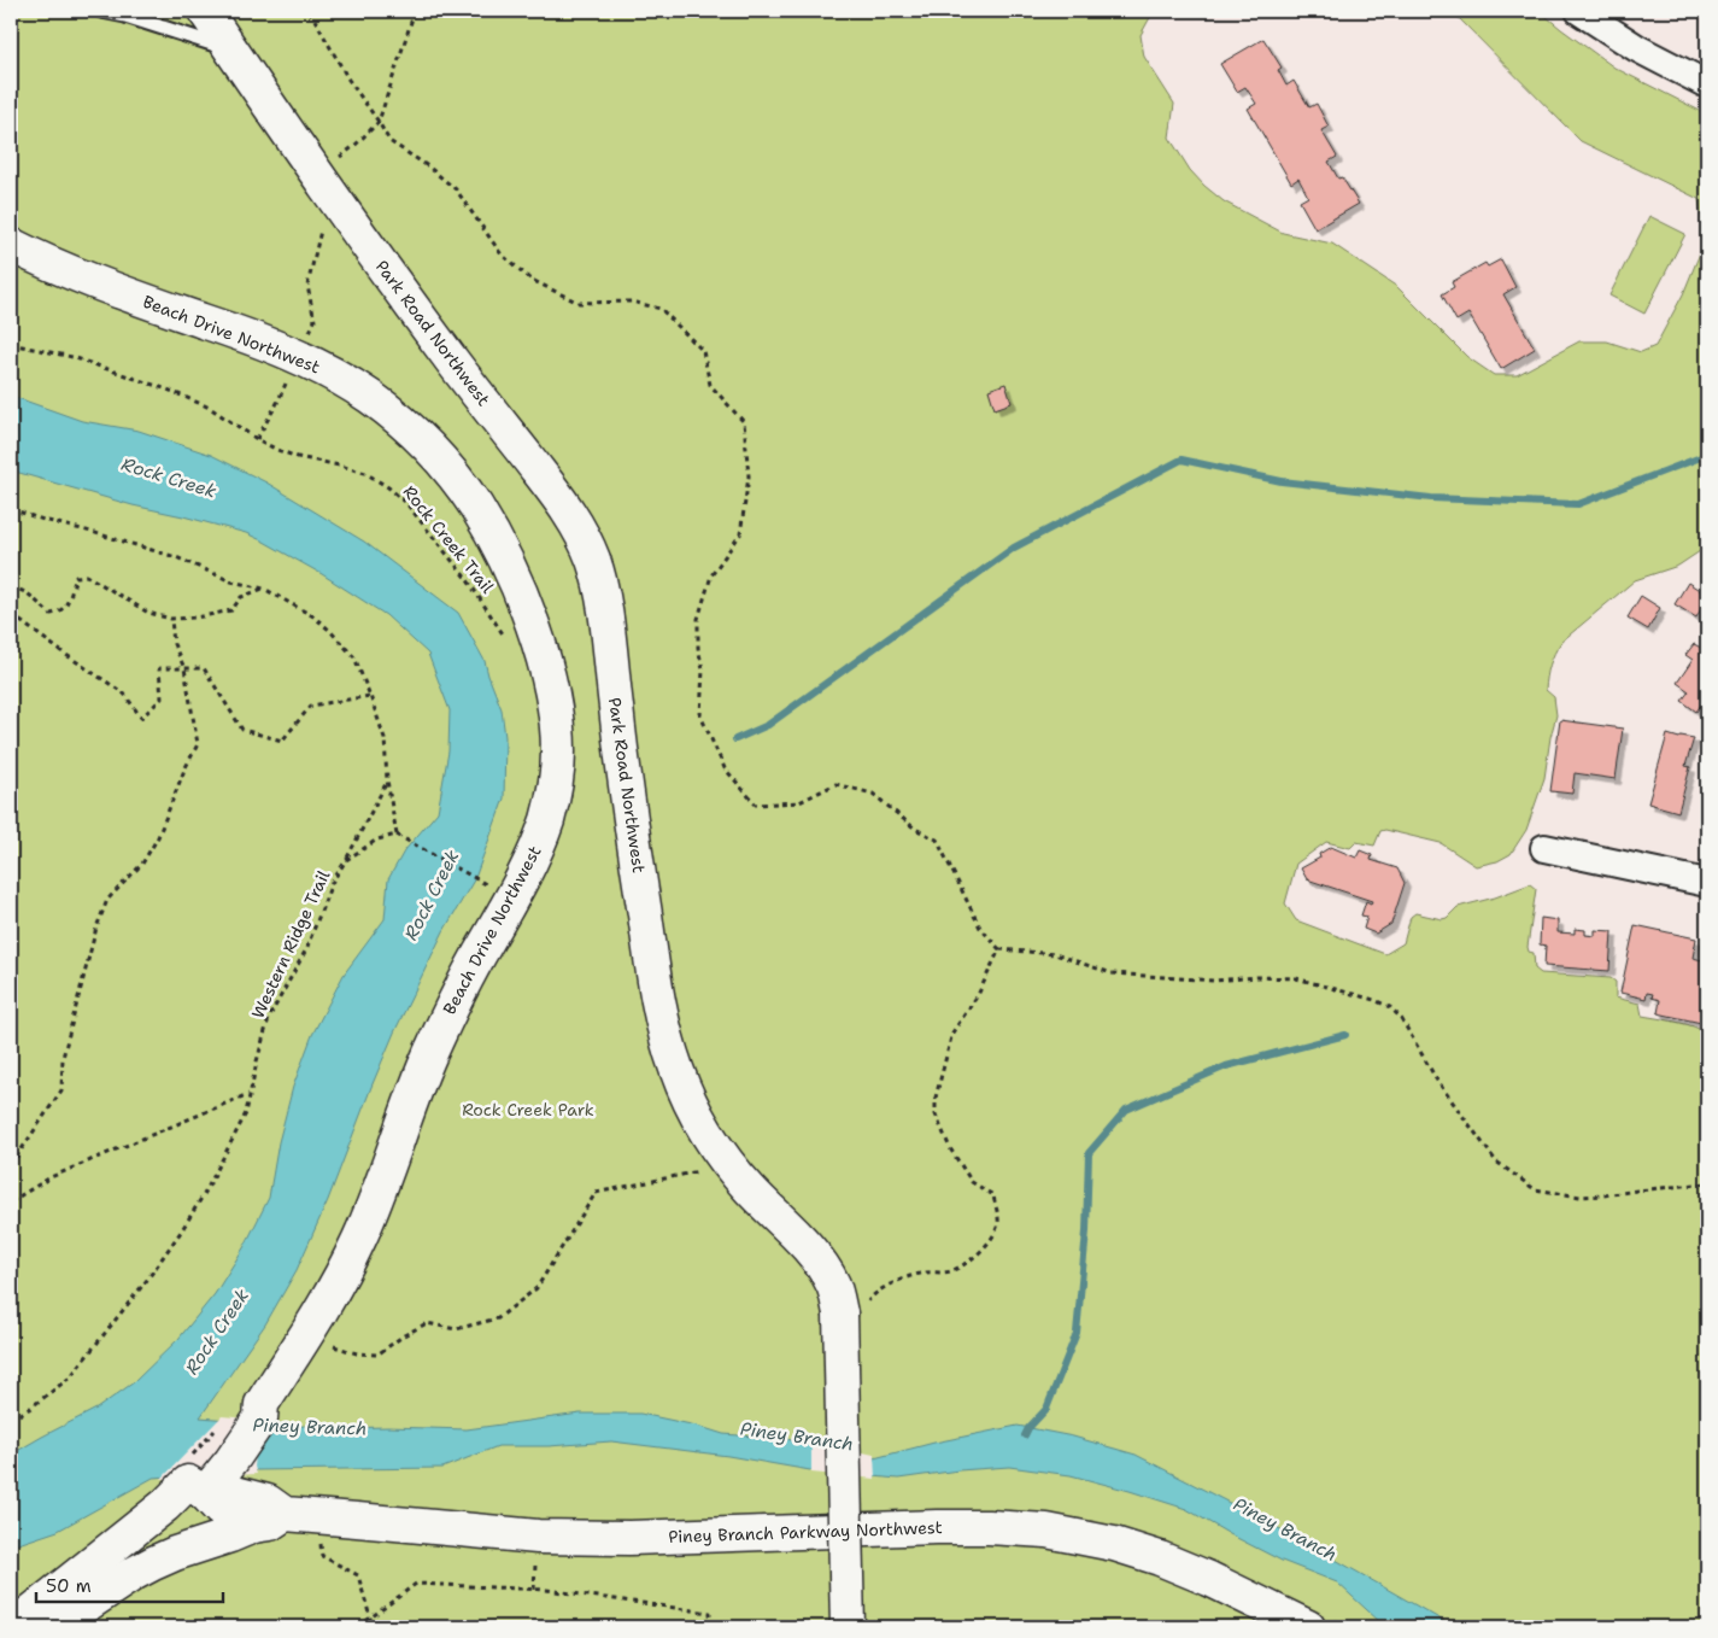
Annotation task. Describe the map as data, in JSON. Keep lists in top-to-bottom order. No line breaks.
{"streets":{"main road":["Park Road Northwest","Beach Drive Northwest","Piney Branch Parkway Northwest"],"path":["Rock Creek Trail","Western Ridge Trail"]},"crossings":[["Beach Drive Northwest","Piney Branch Parkway Northwest"]],"water":["Rock Creek","Piney Branch"],"parks":["Rock Creek Park"],"scale_bar":"50 m"}
